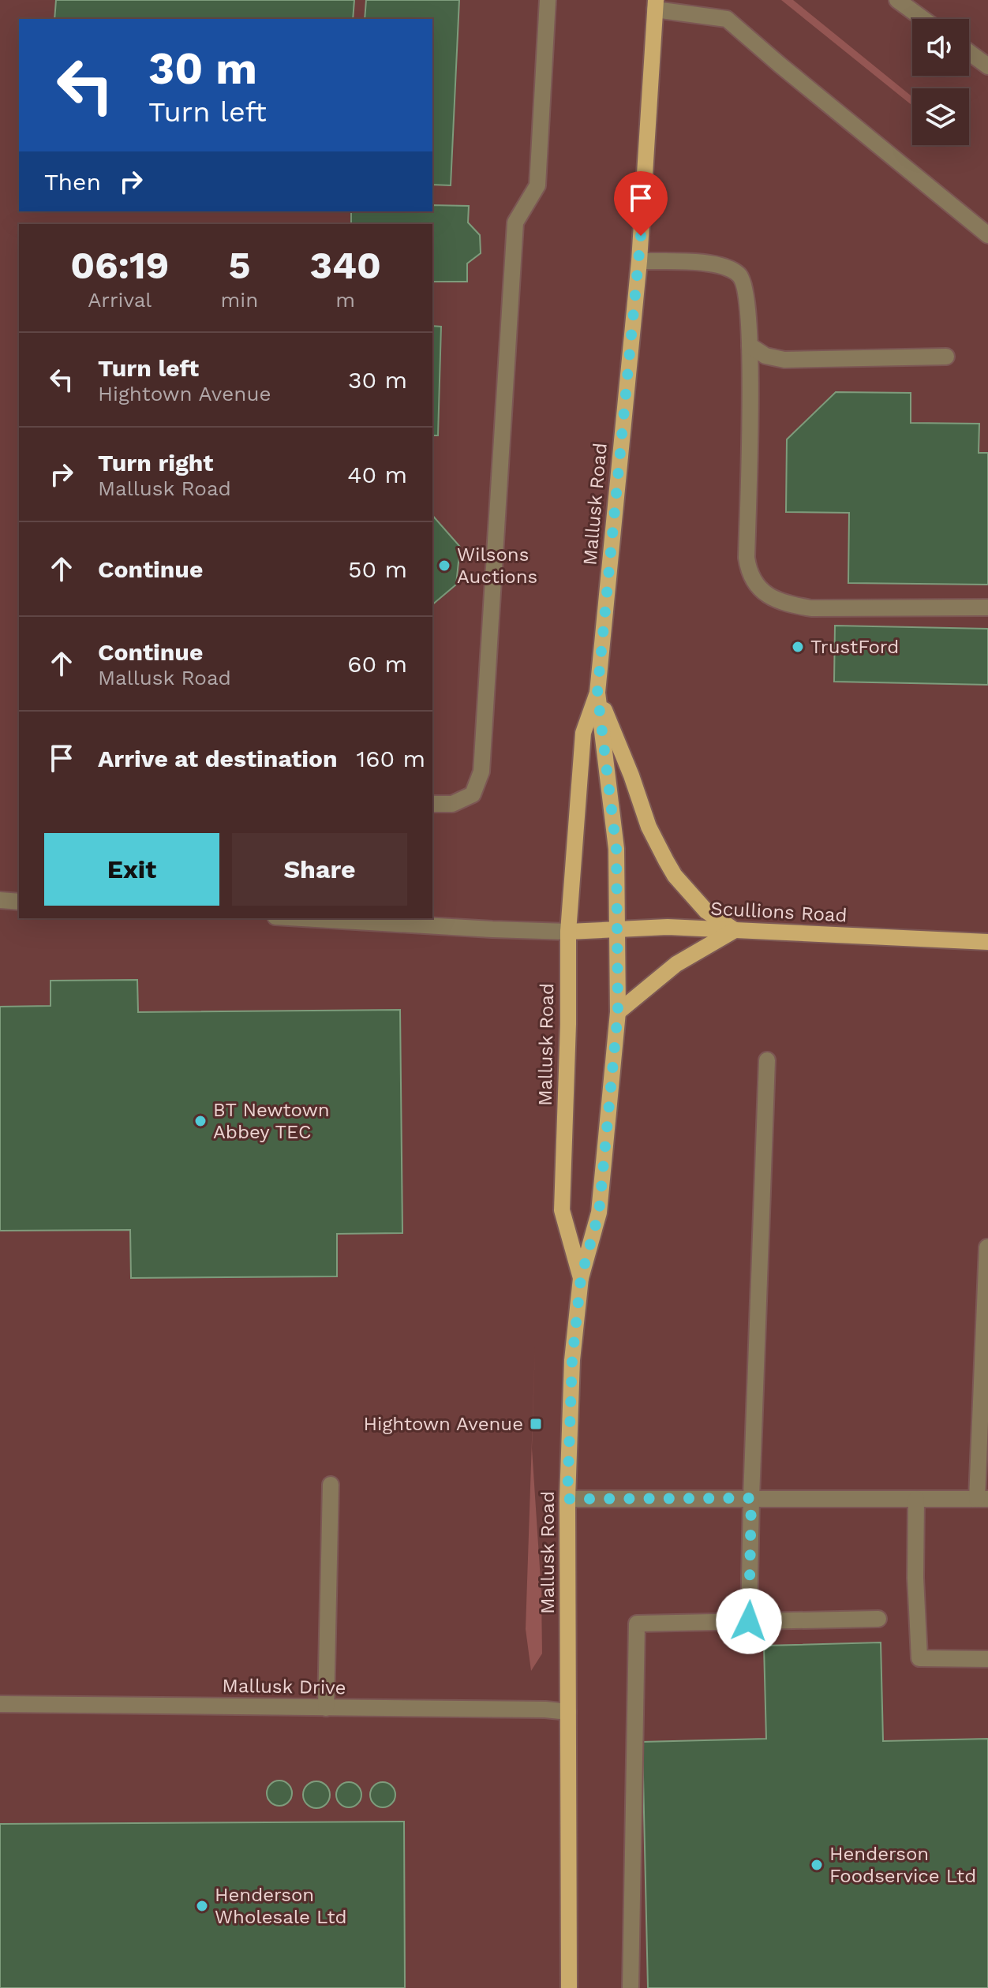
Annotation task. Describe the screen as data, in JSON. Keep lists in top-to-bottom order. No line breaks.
{"streets":{"main road":["Mallusk Road","Scullions Road"],"street":["Mallusk Drive"]},"crossings":[["Mallusk Road","Scullions Road"],["Mallusk Road","Mallusk Drive"]],"places":{"other":["Wilsons Auctions","TrustFord","BT Newtown Abbey TEC","Henderson Foodservice Ltd","Henderson Wholesale Ltd"],"transit":["Hightown Avenue"]},"page":{"turn":["30 m","Turn left"],"then":"Then","eta":["06:19","Arrival","5","min","340","m"],"list":[{"name":"Turn left","note":"Hightown Avenue","value":"30 m"},{"name":"Turn right","note":"Mallusk Road","value":"40 m"},{"name":"Continue","value":"50 m"},{"name":"Continue","note":"Mallusk Road","value":"60 m"},{"name":"Arrive at destination","value":"160 m"}],"buttons":["Exit","Share"]}}
